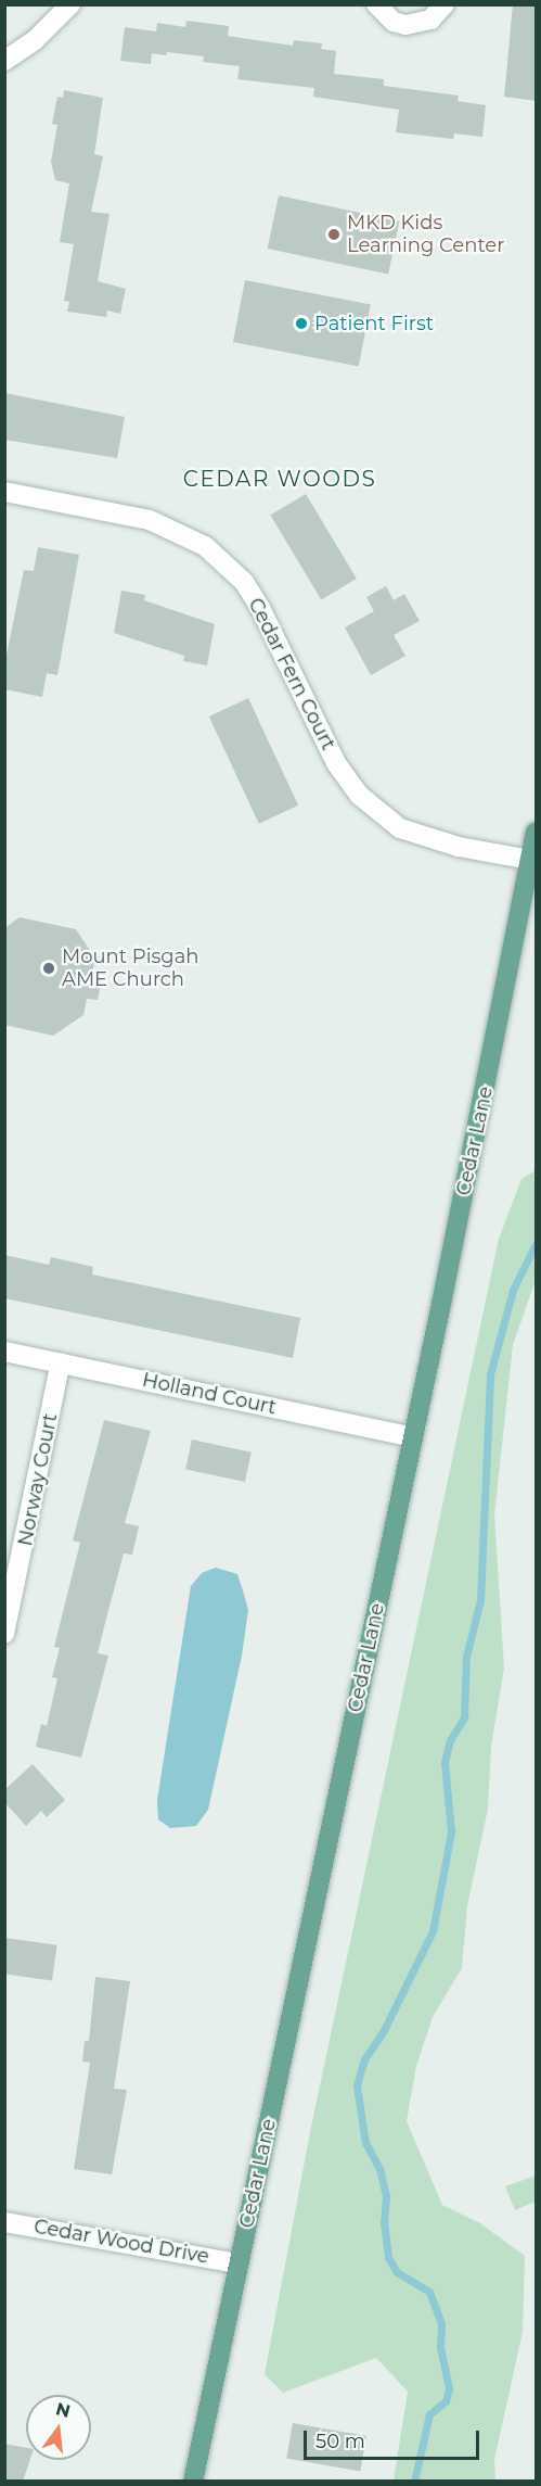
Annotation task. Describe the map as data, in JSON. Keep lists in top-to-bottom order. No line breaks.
{"streets":{"main road":["Cedar Lane"],"street":["Cedar Fern Court","Holland Court","Norway Court","Cedar Wood Drive"]},"crossings":[["Cedar Fern Court","Cedar Lane"],["Cedar Lane","Holland Court"],["Cedar Lane","Cedar Wood Drive"],["Holland Court","Norway Court"]],"districts":["CEDAR WOODS"],"places":["MKD Kids Learning Center","Patient First","Mount Pisgah AME Church"],"scale_bar":"50 m","north":"top"}
